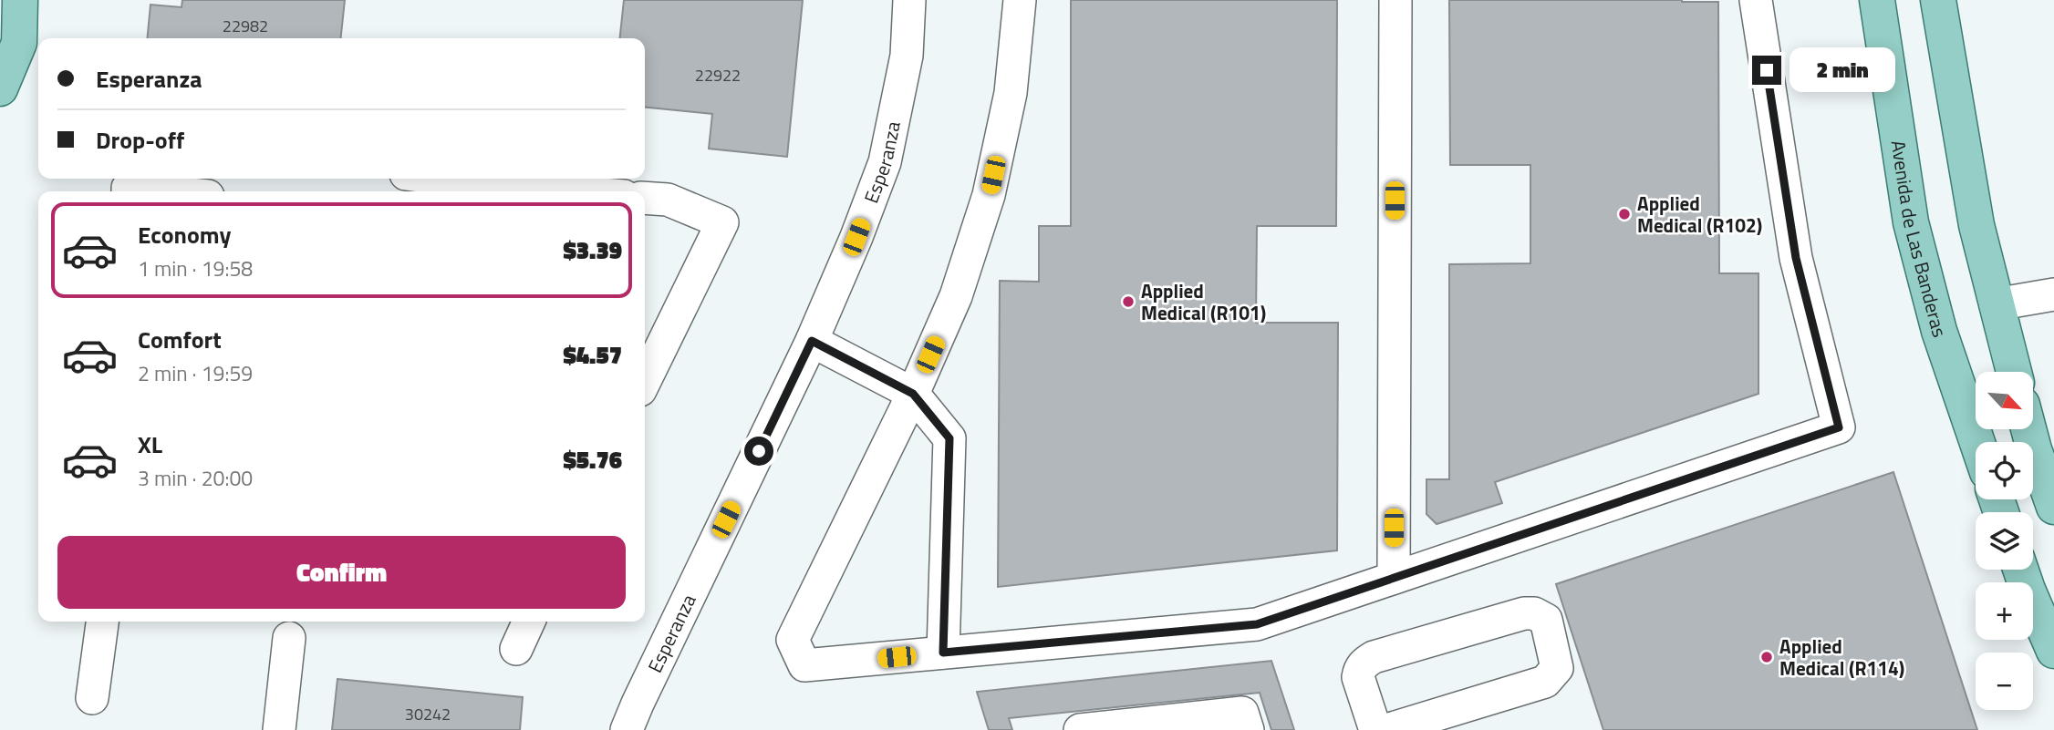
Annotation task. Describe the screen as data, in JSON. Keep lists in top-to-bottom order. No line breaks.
{"streets":{"main road":["Avenida de Las Banderas"],"street":["Esperanza"]},"places":["Applied Medical (R102)","Applied Medical (R101)","Applied Medical (R114)"],"house_numbers":["22982","22922","30242"],"north":"bottom right","page":{"banner":["Esperanza","Drop-off"],"bubble":"2 min","list":[{"name":"Economy","note":"1 min · 19:58","value":"$3.39"},{"name":"Comfort","note":"2 min · 19:59","value":"$4.57"},{"name":"XL","note":"3 min · 20:00","value":"$5.76"}],"map_buttons":["+","−"],"buttons":"Confirm"}}
